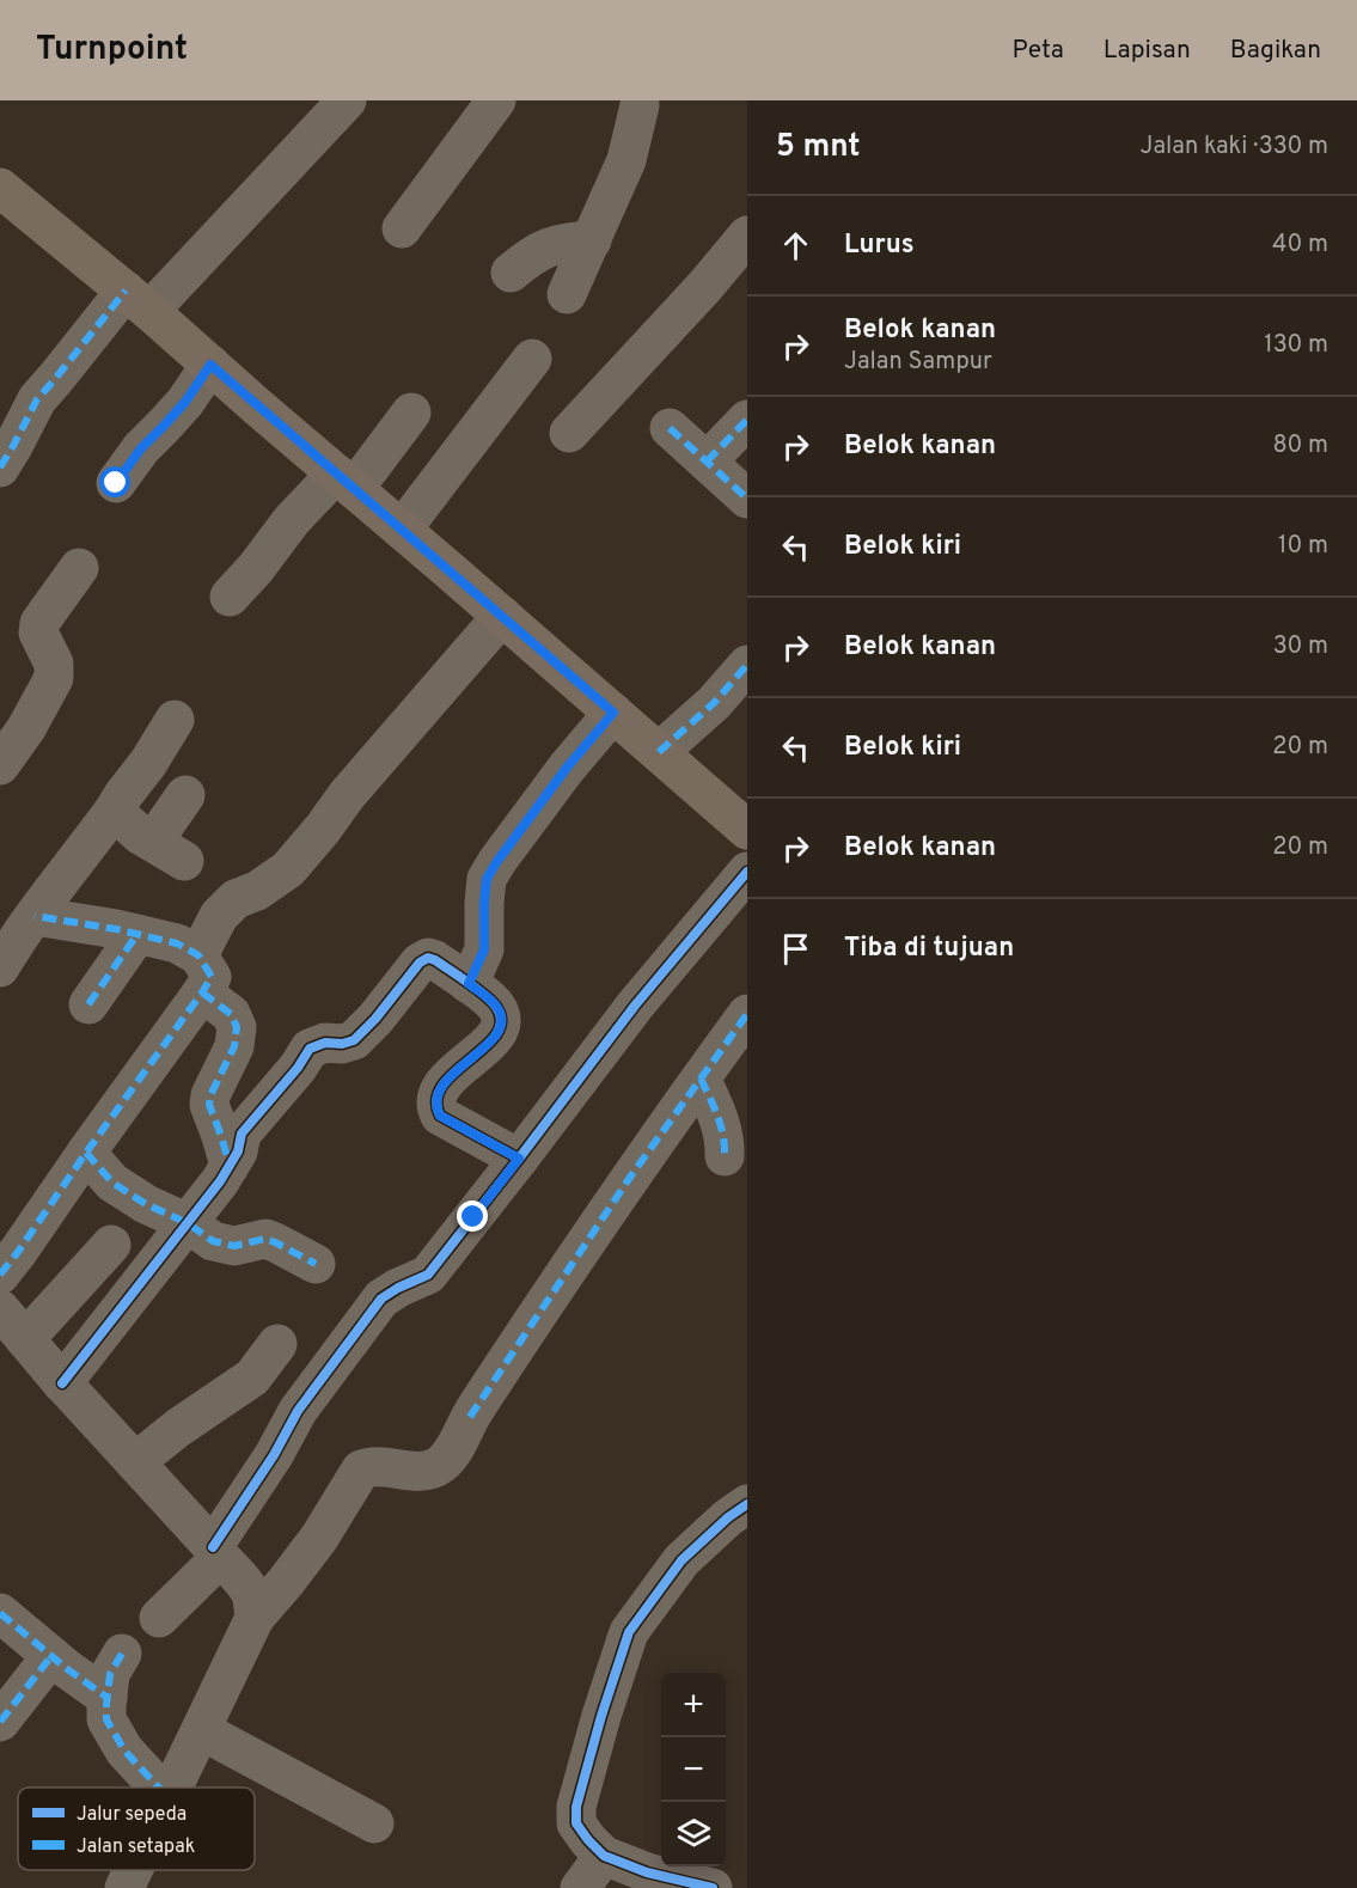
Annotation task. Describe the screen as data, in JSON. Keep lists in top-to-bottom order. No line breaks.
{"legend":["Jalur sepeda","Jalan setapak"],"page":{"header":"Turnpoint","nav":["Peta","Lapisan","Bagikan"],"heading":["5 mnt","Jalan kaki · 330 m"],"list":[["Lurus","40 m"],["Belok kanan","Jalan Sampur","130 m"],["Belok kanan","80 m"],["Belok kiri","10 m"],["Belok kanan","30 m"],["Belok kiri","20 m"],["Belok kanan","20 m"],"Tiba di tujuan"],"map_buttons":["+","−"]}}
